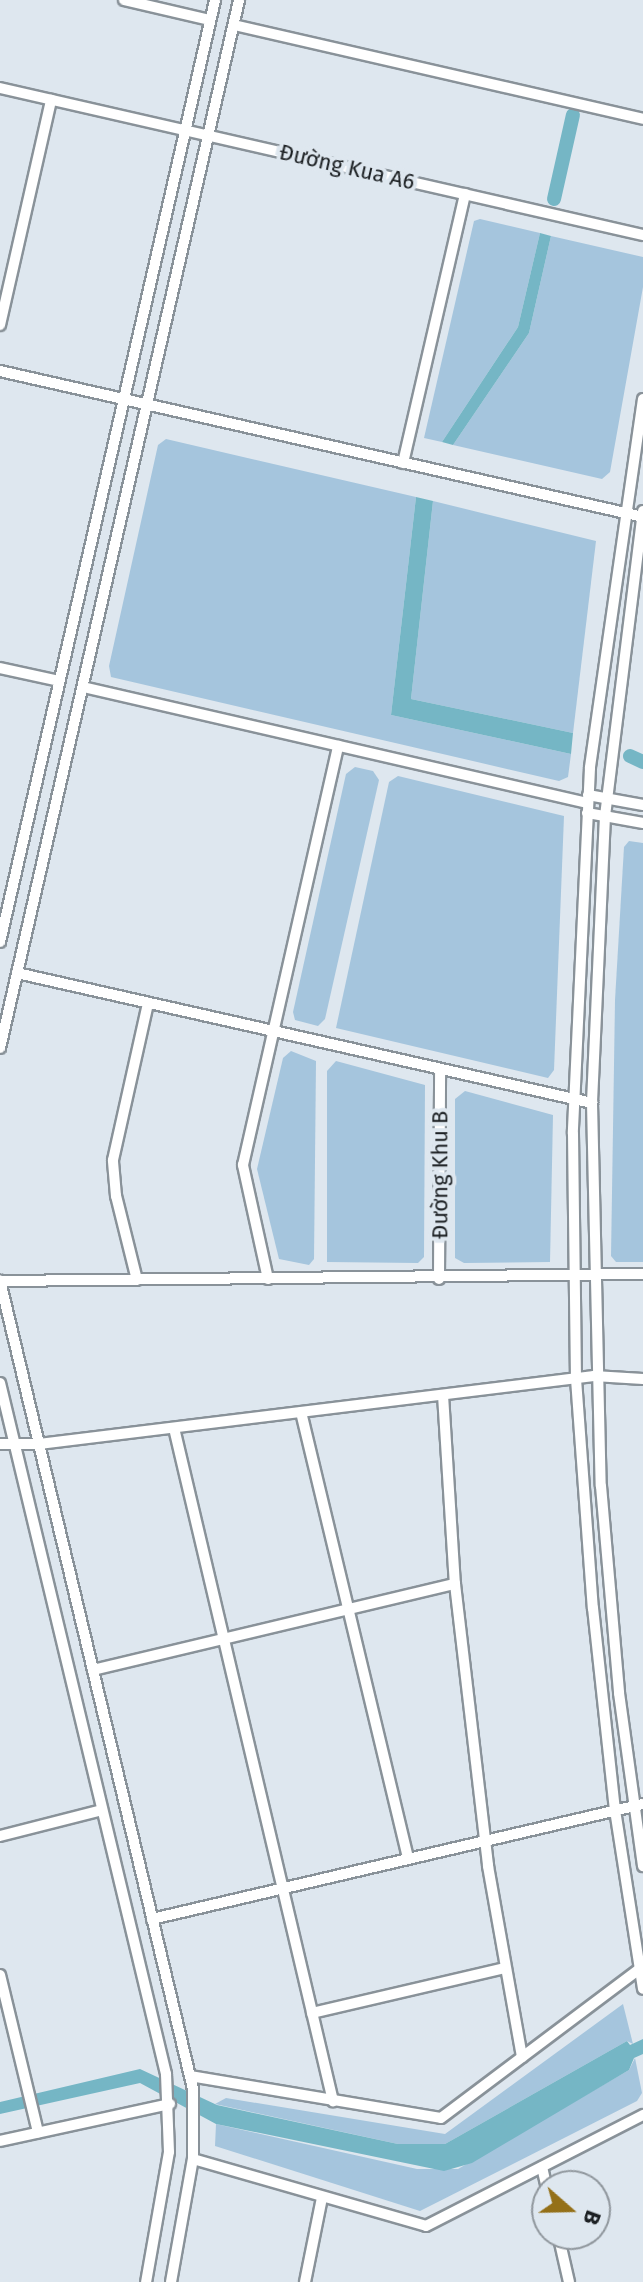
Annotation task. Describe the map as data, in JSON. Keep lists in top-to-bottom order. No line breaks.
{"streets":{"street":["Đường Kua A6","Đường Khu B"]},"north":"right"}
